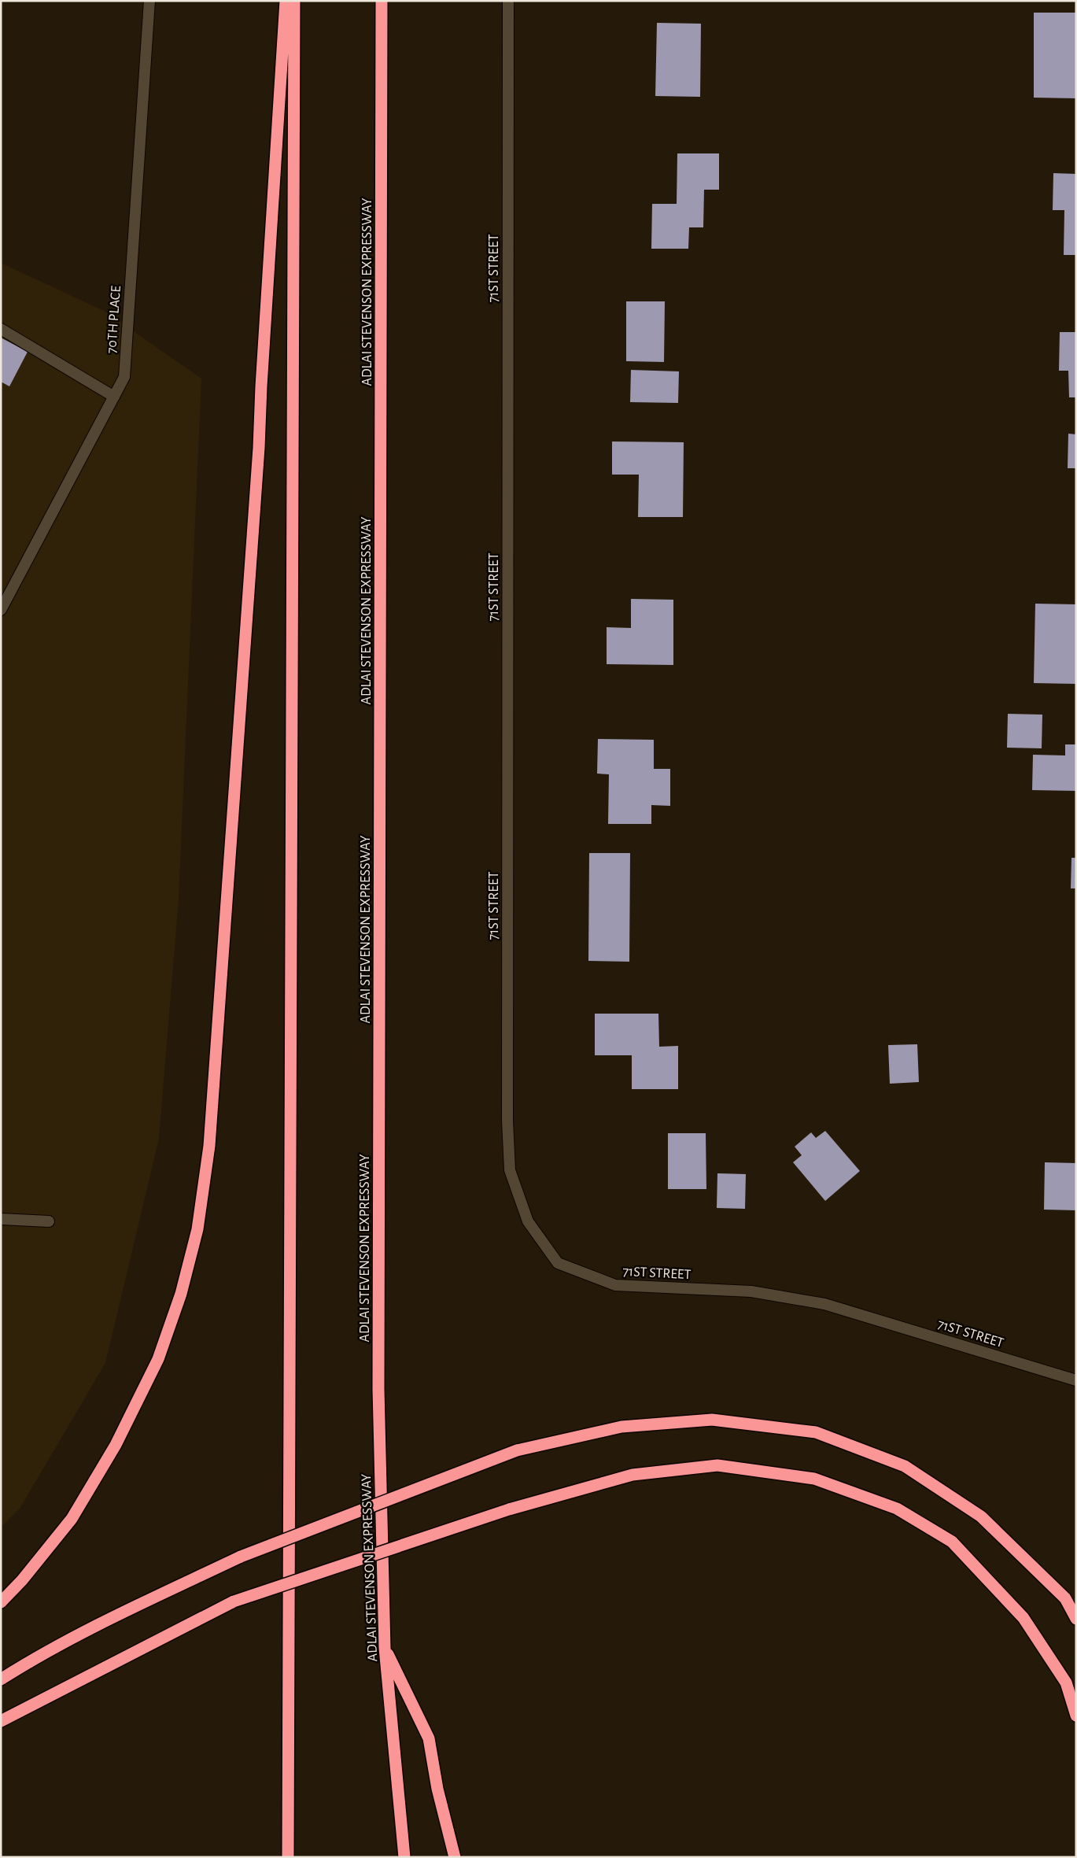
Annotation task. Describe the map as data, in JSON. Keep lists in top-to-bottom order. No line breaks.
{"streets":{"highway":["ADLAI STEVENSON EXPRESSWAY"],"street":["71ST STREET","70TH PLACE"]}}
